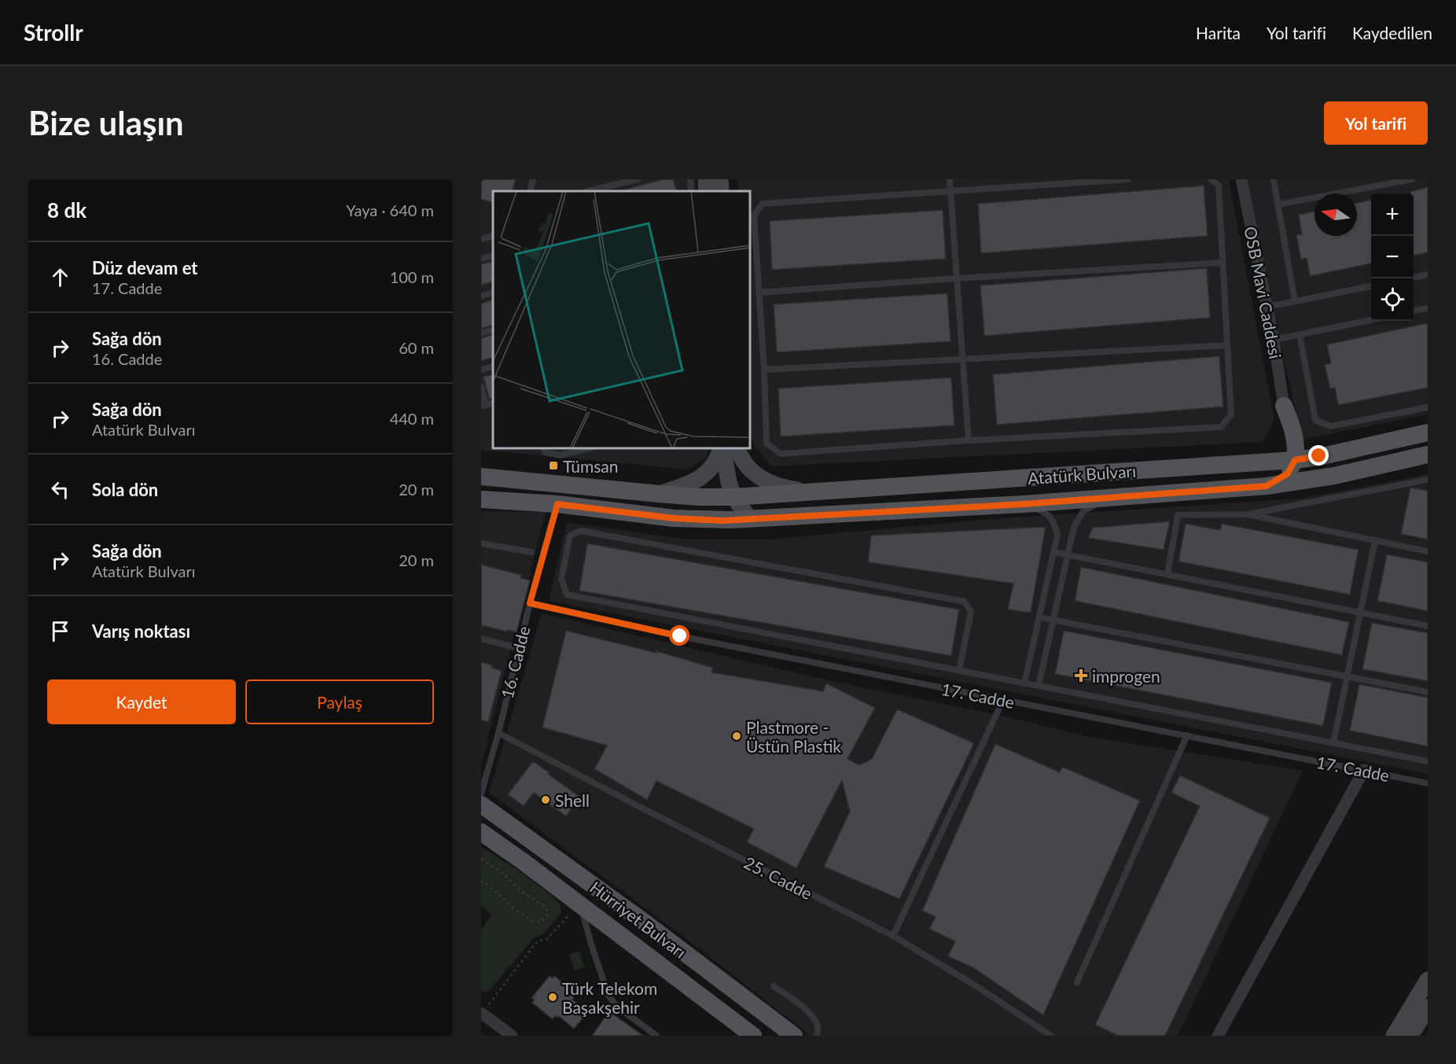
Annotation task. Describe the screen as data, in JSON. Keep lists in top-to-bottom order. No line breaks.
{"streets":{"main road":["Atatürk Bulvarı","Hürriyet Bulvarı"],"street":["OSB Mavi Caddesi"],"lane":["16. Cadde","17. Cadde","25. Cadde"]},"crossings":[["Atatürk Bulvarı","16. Cadde"],["16. Cadde","17. Cadde"],["16. Cadde","25. Cadde"]],"places":{"transit":["Tümsan"],"health":["improgen"],"other":["Plastmore - Üstün Plastik","Shell","Türk Telekom Başakşehir"]},"north":"left","page":{"header":"Strollr","nav":["Harita","Yol tarifi","Kaydedilen"],"buttons":["Yol tarifi",["Kaydet","Paylaş"]],"title":"Bize ulaşın","heading":["8 dk","Yaya · 640 m"],"map_buttons":["+","−"],"list":[["Düz devam et","17. Cadde","100 m"],["Sağa dön","16. Cadde","60 m"],["Sağa dön","Atatürk Bulvarı","440 m"],["Sola dön","20 m"],["Sağa dön","Atatürk Bulvarı","20 m"],"Varış noktası"]}}
